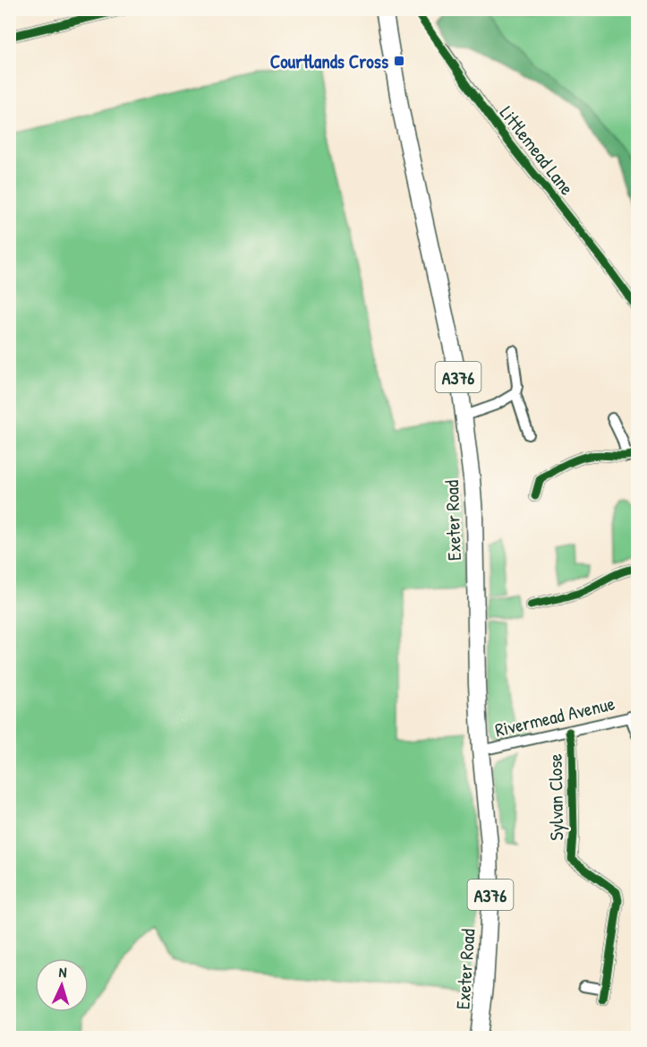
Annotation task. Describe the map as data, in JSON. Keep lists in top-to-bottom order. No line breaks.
{"streets":{"highway":["A376","Exeter Road"],"street":["Littlemead Lane","Rivermead Avenue","Sylvan Close"]},"crossings":[["Exeter Road","Rivermead Avenue"],["Rivermead Avenue","Sylvan Close"]],"places":{"transit":["Courtlands Cross"]},"north":"top"}
